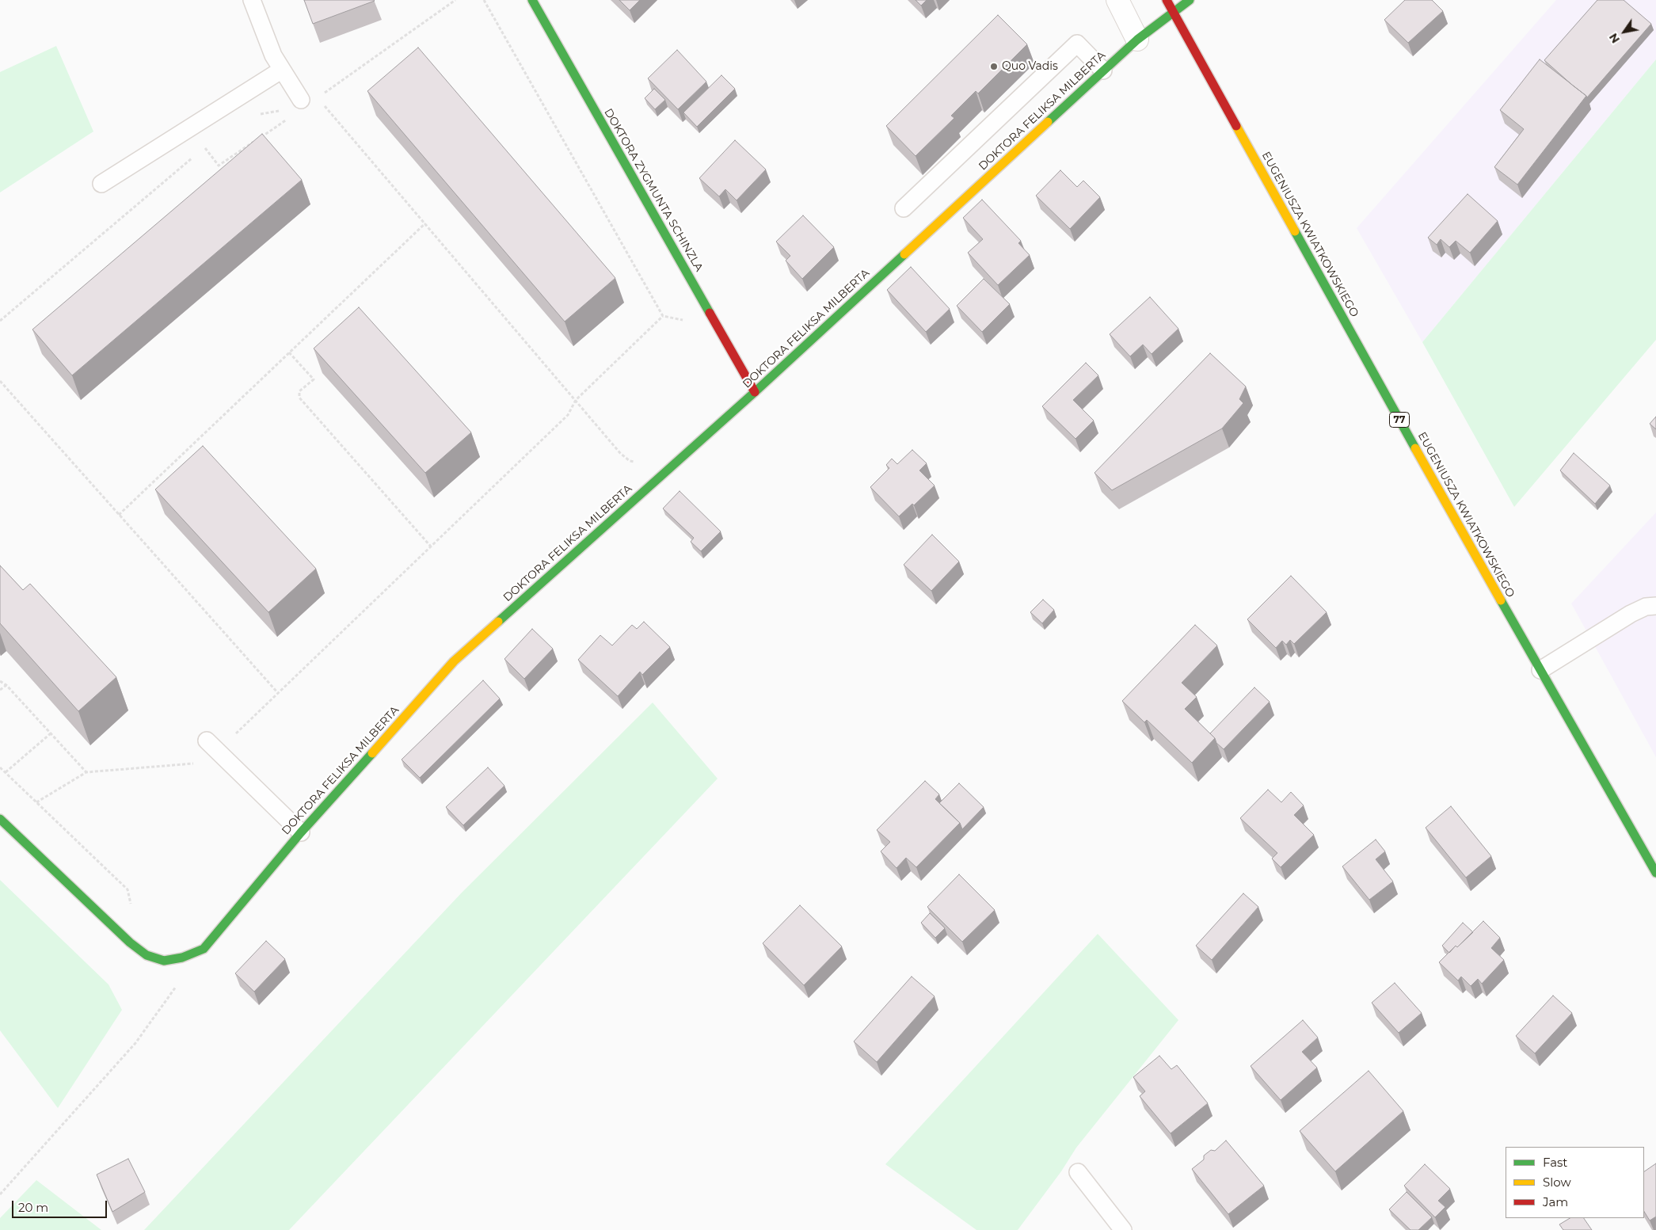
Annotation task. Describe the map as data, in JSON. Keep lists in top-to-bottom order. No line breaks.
{"streets":{"street":["DOKTORA FELIKSA MILBERTA","DOKTORA ZYGMUNTA SCHINZLA","EUGENIUSZA KWIATKOWSKIEGO","77"]},"crossings":[["DOKTORA FELIKSA MILBERTA","DOKTORA ZYGMUNTA SCHINZLA"],["DOKTORA FELIKSA MILBERTA","EUGENIUSZA KWIATKOWSKIEGO"]],"places":["Quo Vadis"],"legend":["Fast","Slow","Jam"],"scale_bar":"20 m","north":"bottom left"}
